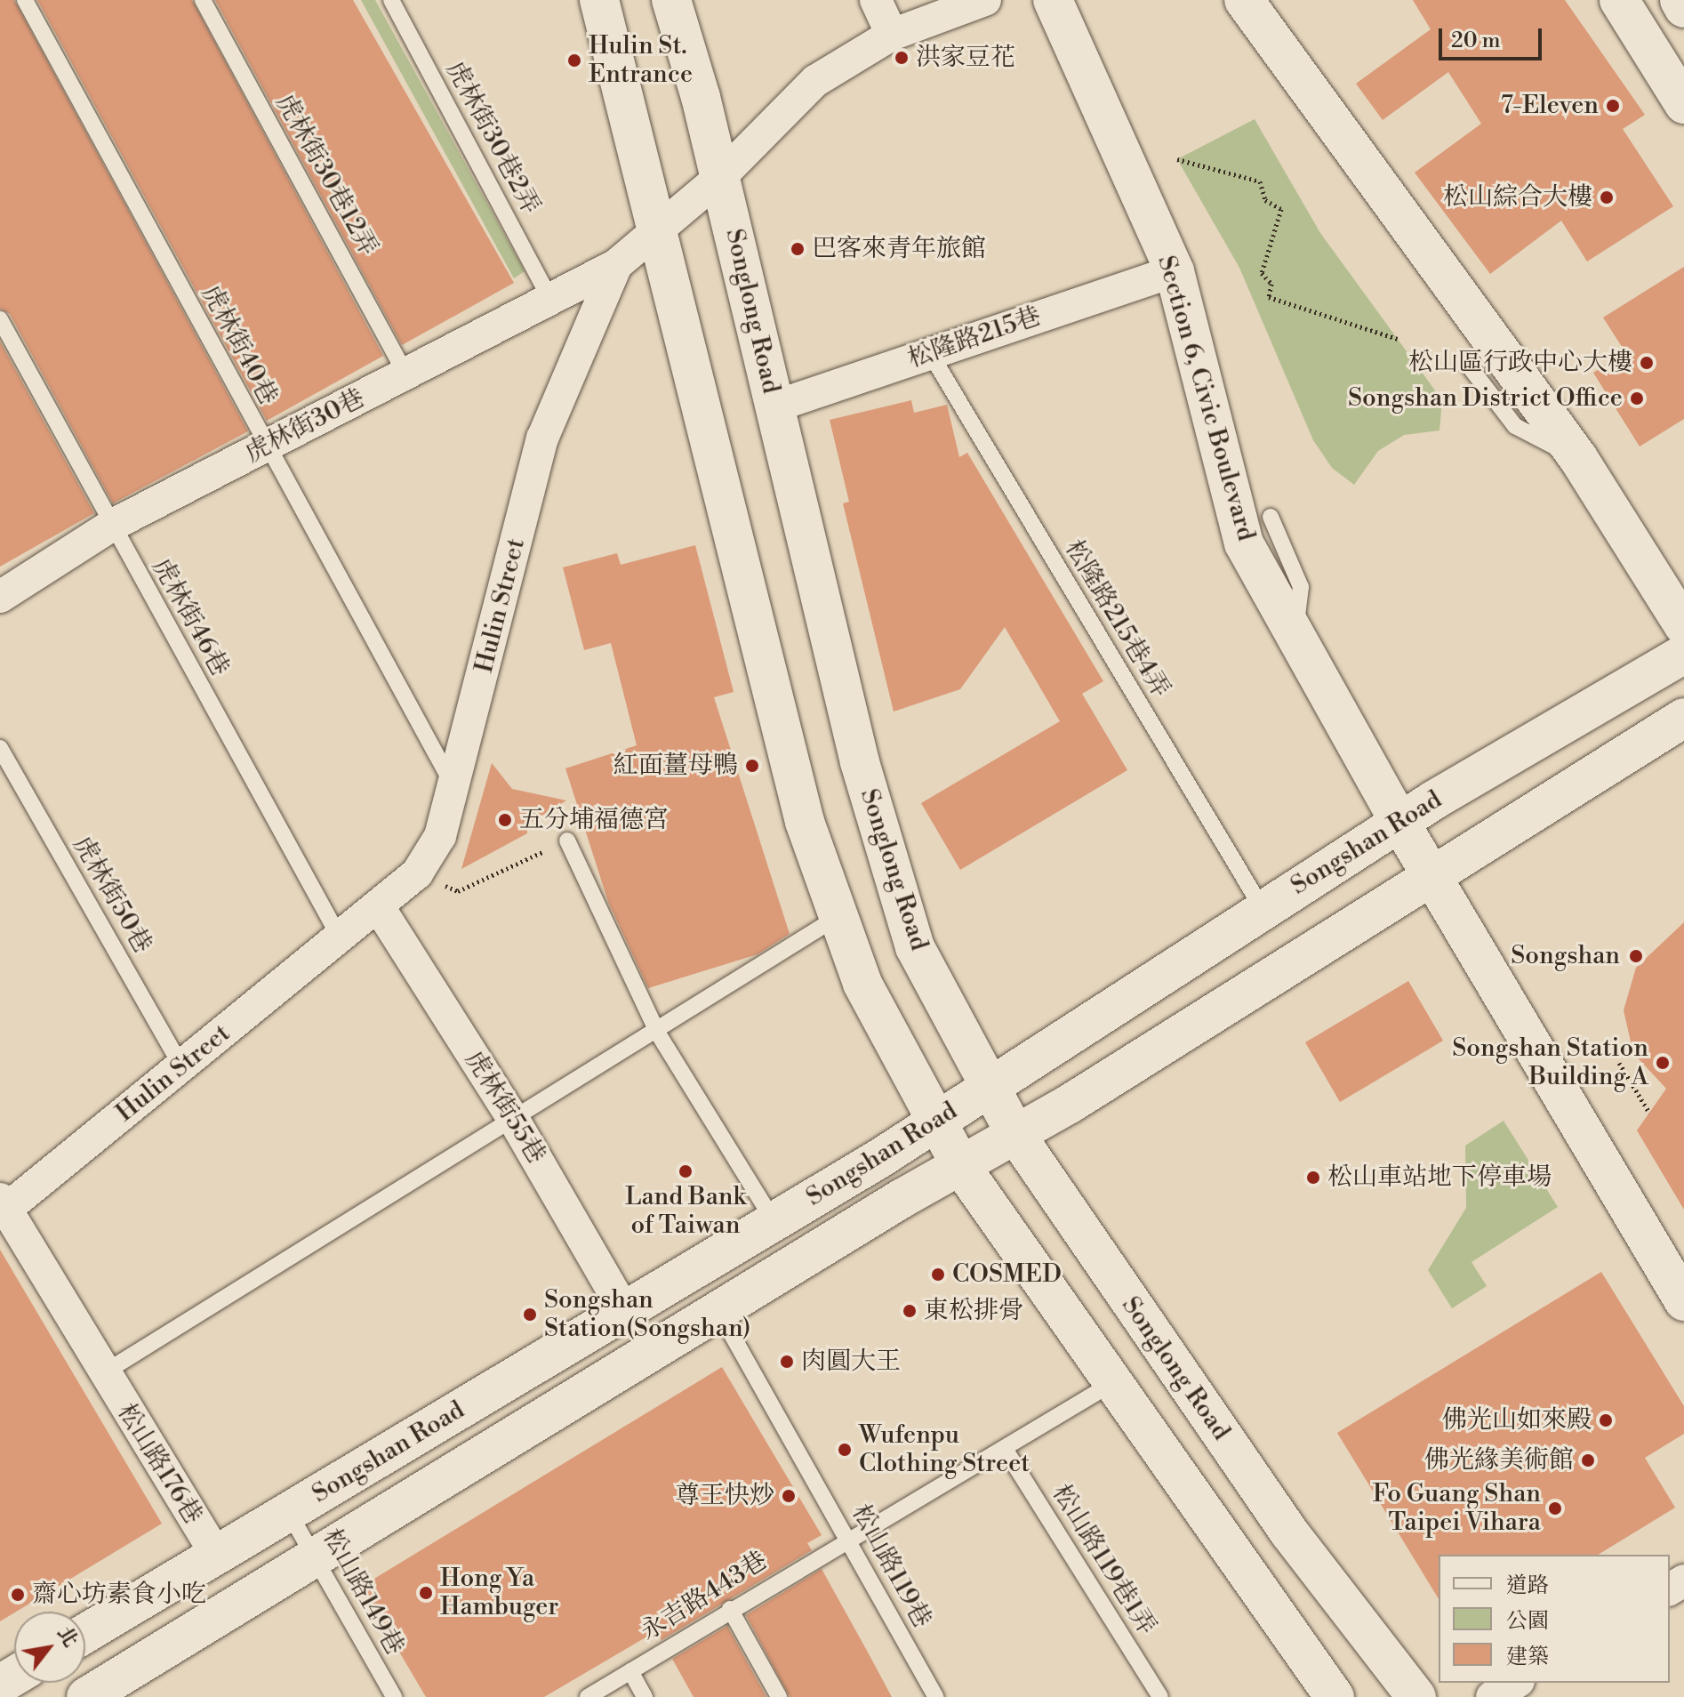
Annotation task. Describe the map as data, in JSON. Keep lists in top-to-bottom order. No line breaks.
{"streets":{"street":["Songlong Road","松隆路215巷","Section 6, Civic Boulevard","虎林街30巷","Hulin Street","Songshan Road","虎林街55巷","松山路176巷"],"lane":["虎林街30巷2弄","虎林街30巷12弄","虎林街40巷","虎林街46巷","松隆路215巷4弄","虎林街50巷","松山路119巷1弄","松山路119巷","松山路149巷","永吉路443巷"]},"crossings":[["虎林街30巷2弄","虎林街30巷"],["虎林街30巷12弄","虎林街30巷"],["Songlong Road","松隆路215巷"],["Songlong Road","Hulin Street"],["Songlong Road","Songshan Road"],["松隆路215巷","Section 6, Civic Boulevard"],["松隆路215巷","松隆路215巷4弄"],["虎林街40巷","虎林街30巷"],["虎林街40巷","Hulin Street"],["Section 6, Civic Boulevard","Songshan Road"],["虎林街30巷","Hulin Street"],["虎林街30巷","虎林街46巷"],["Hulin Street","虎林街46巷"],["Hulin Street","虎林街50巷"],["Hulin Street","虎林街55巷"],["Hulin Street","松山路176巷"],["松隆路215巷4弄","Songshan Road"],["Songshan Road","虎林街55巷"],["Songshan Road","松山路176巷"],["Songshan Road","松山路119巷"],["Songshan Road","松山路149巷"],["松山路119巷","永吉路443巷"]],"places":["洪家豆花","Hulin St. Entrance","7-Eleven","松山綜合大樓","巴客來青年旅館","松山區行政中心大樓","Songshan District Office","紅面薑母鴨","五分埔福德宮","Songshan","Songshan Station Building A","Land Bank of Taiwan","松山車站地下停車場","COSMED","東松排骨","Songshan Station(Songshan)","肉圓大王","佛光山如來殿","Wufenpu Clothing Street","佛光緣美術館","尊王快炒","Fo Guang Shan Taipei Vihara","Hong Ya Hambuger","齋心坊素食小吃"],"legend":["道路","公園","建築"],"scale_bar":"20 m","north":"top right"}
